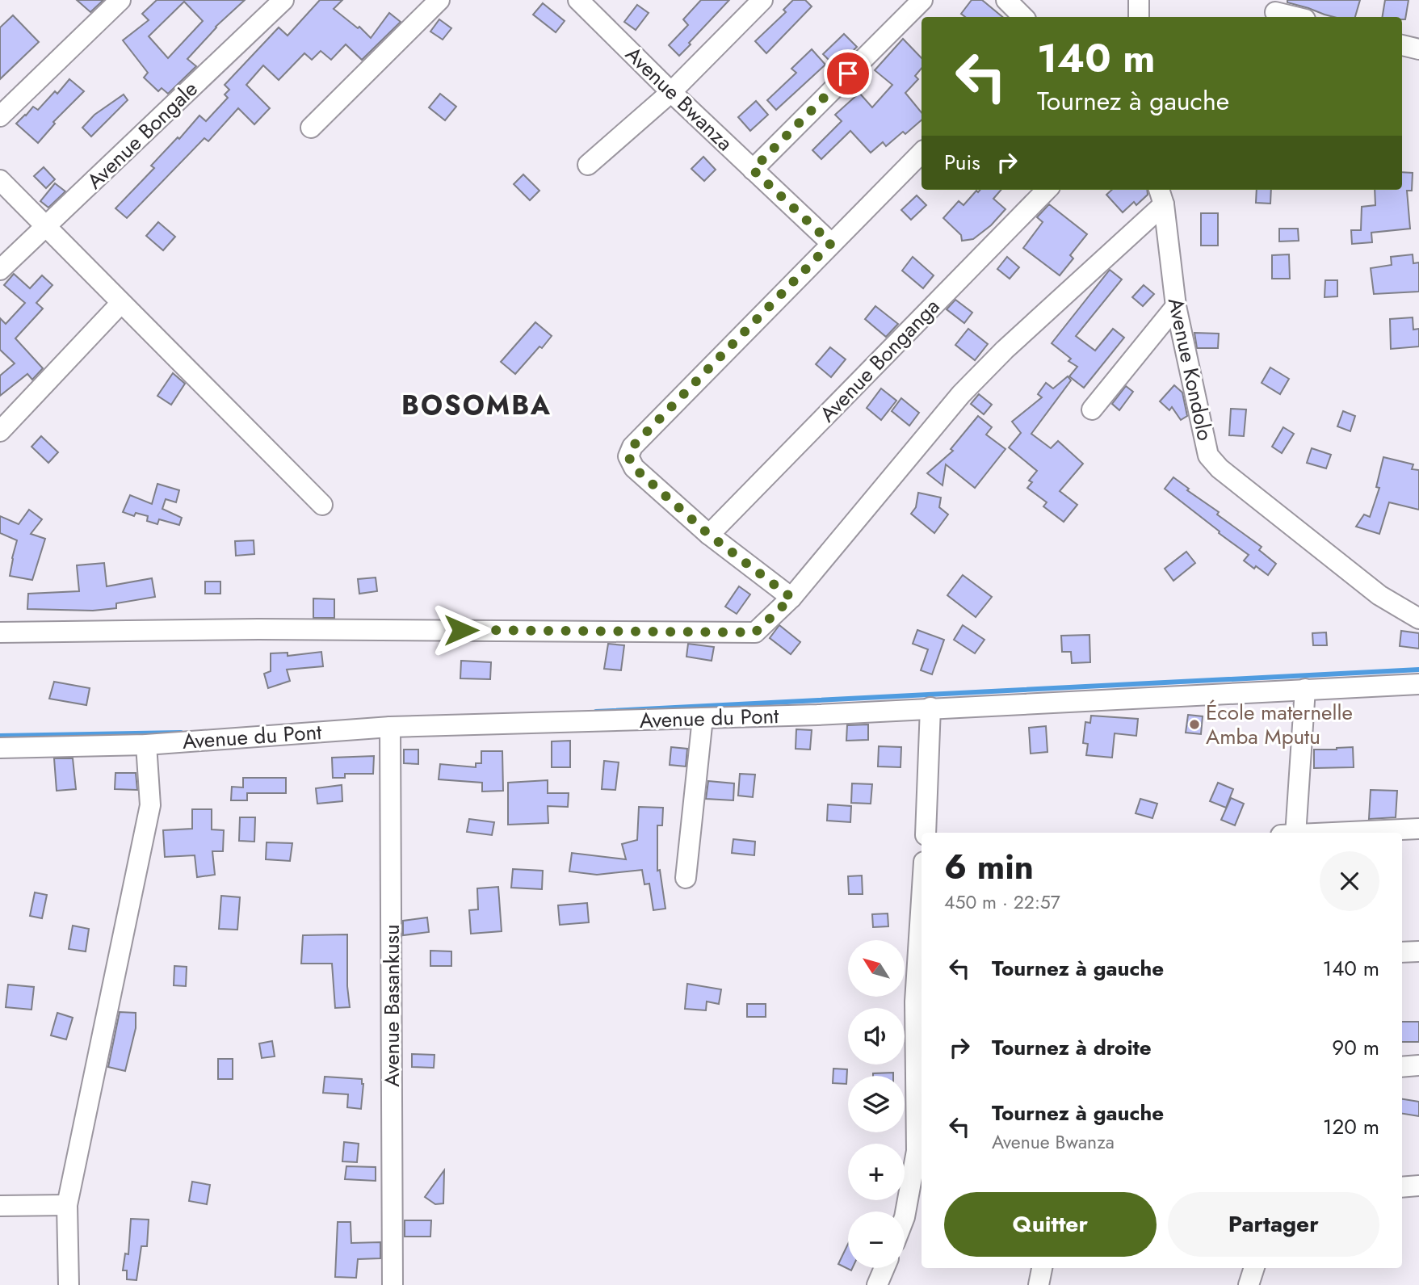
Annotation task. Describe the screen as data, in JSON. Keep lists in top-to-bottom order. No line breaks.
{"streets":{"street":["Avenue Bwanza","Avenue Bongale","Avenue Bonganga","Avenue Kondolo","Avenue du Pont","Avenue Basankusu"]},"crossings":[["Avenue du Pont","Avenue Basankusu"]],"districts":["BOSOMBA"],"places":["École maternelle Amba Mputu"],"north":"top left","page":{"turn":["140 m","Tournez à gauche"],"then":"Puis","heading":["6 min","450 m · 22:57"],"list":[{"name":"Tournez à gauche","value":"140 m"},{"name":"Tournez à droite","value":"90 m"},{"name":"Tournez à gauche","note":"Avenue Bwanza","value":"120 m"}],"map_buttons":["+","−"],"buttons":["Quitter","Partager"]}}
